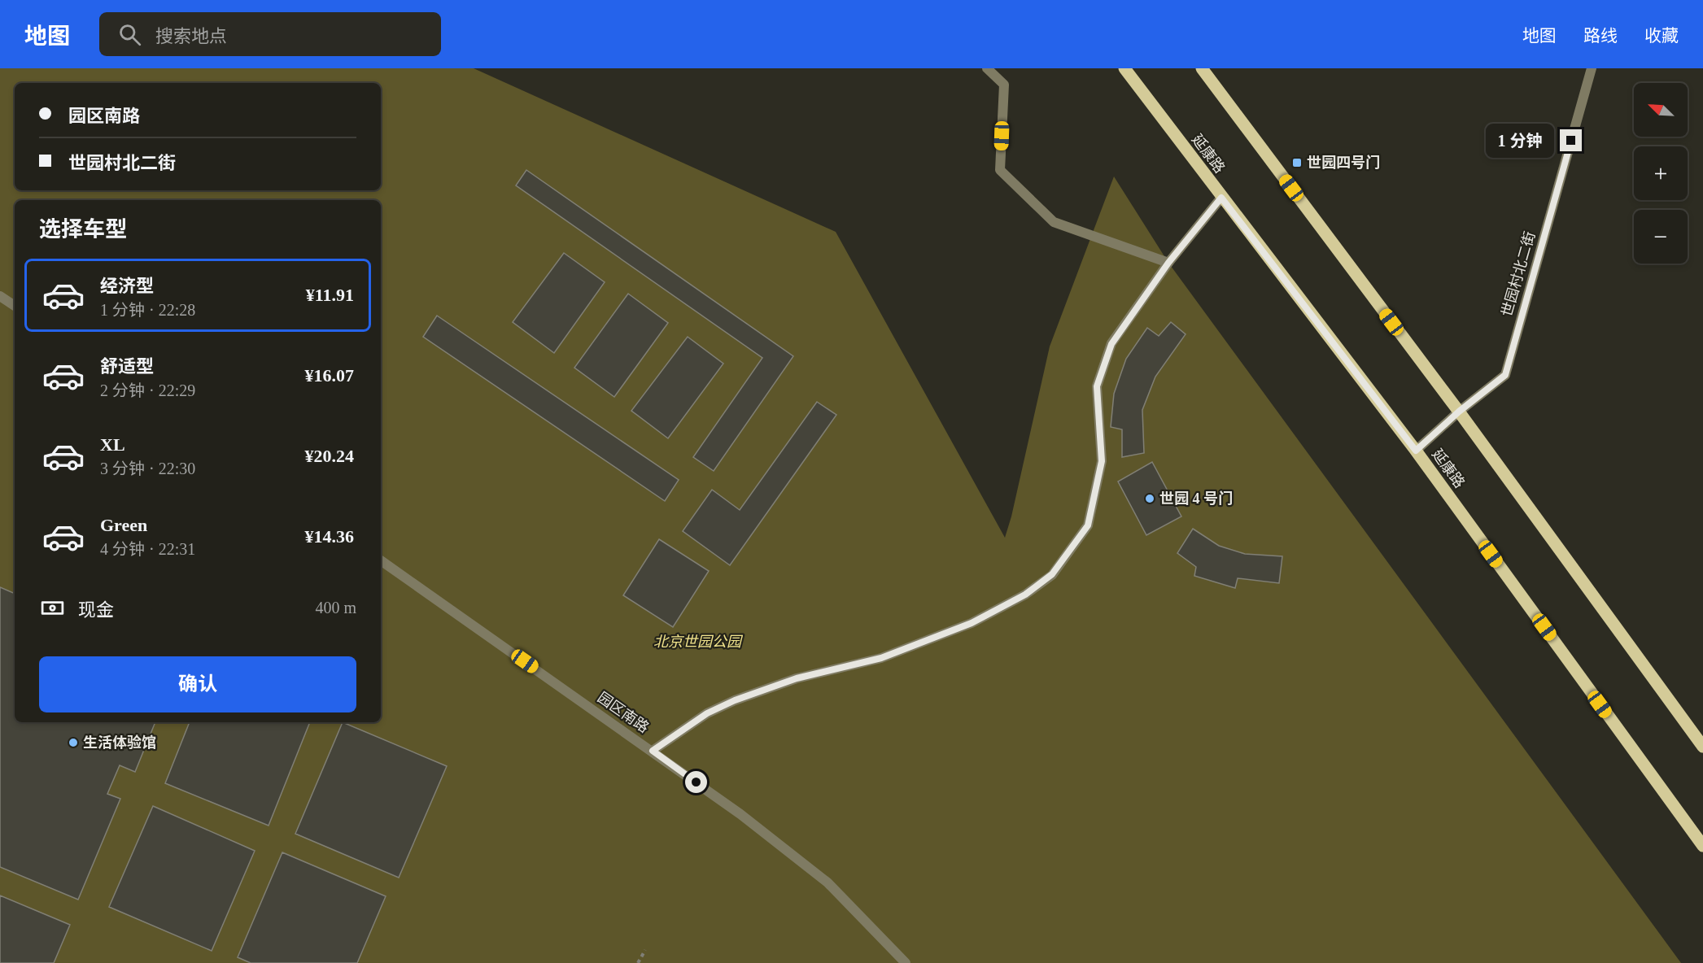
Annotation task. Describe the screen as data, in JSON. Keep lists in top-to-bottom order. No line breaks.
{"streets":{"main road":["延康路"],"street":["世园村北二街","园区南路"]},"crossings":[["延康路","世园村北二街"]],"parks":["北京世园公园"],"places":{"transit":["世园四号门"],"other":["世园 4 号门","生活体验馆"]},"north":"top left","page":{"header":"地图","search":"搜索地点","nav":["地图","路线","收藏"],"map_buttons":["+","−"],"banner":["园区南路","世园村北二街"],"bubble":"1 分钟","heading":"选择车型","list":[{"name":"经济型","note":"1 分钟 · 22:28","value":"¥11.91"},{"name":"舒适型","note":"2 分钟 · 22:29","value":"¥16.07"},{"name":"XL","note":"3 分钟 · 22:30","value":"¥20.24"},{"name":"Green","note":"4 分钟 · 22:31","value":"¥14.36"}],"pay":["现金","400 m"],"buttons":"确认"}}
